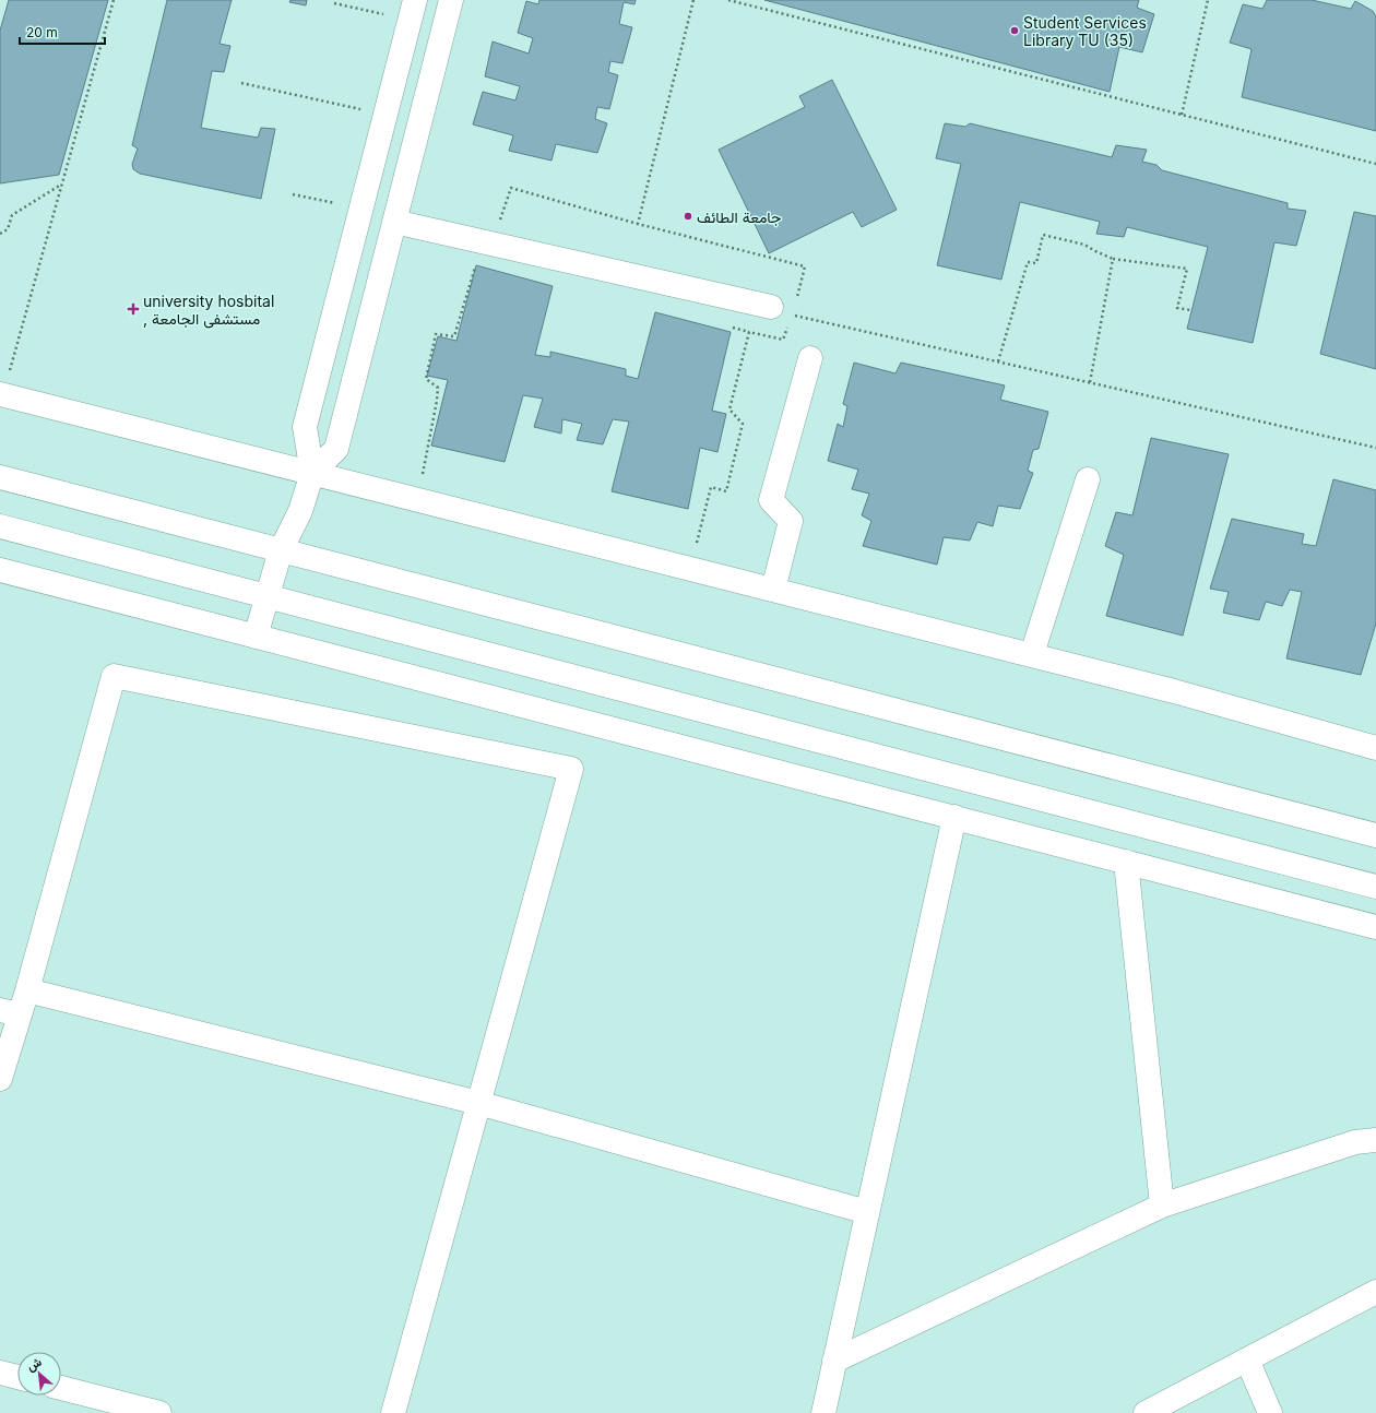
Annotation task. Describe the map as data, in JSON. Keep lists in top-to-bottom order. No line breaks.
{"places":{"other":["Student Services Library TU (35)","جامعة الطائف"],"health":["university hosbital , مستشفى الجامعة"]},"scale_bar":"20 m","north":"top left"}
